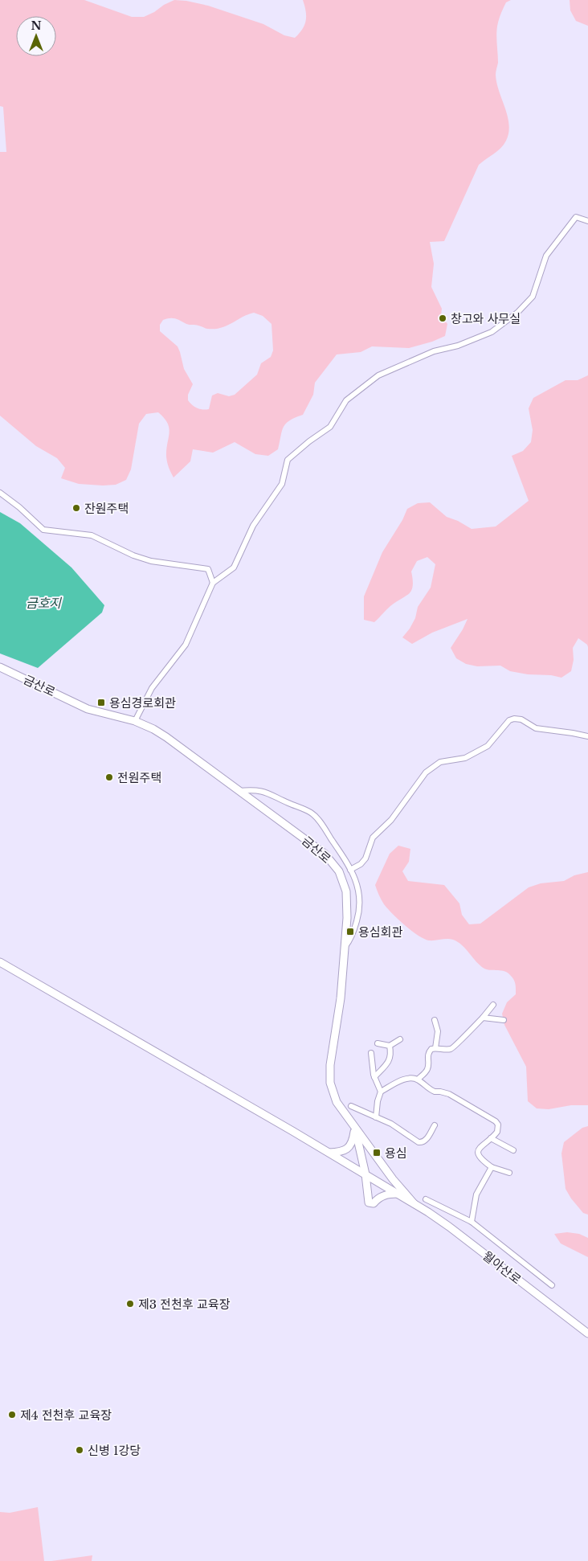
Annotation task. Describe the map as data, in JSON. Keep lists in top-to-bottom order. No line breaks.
{"streets":{"street":["금산로","월아산로"]},"crossings":[["금산로","월아산로"]],"water":["금호지"],"places":{"other":["창고와 사무실","잔원주택","전원주택","제3 전천후 교육장","제4 전천후 교육장","신병 1강당"],"transit":["용심경로회관","용심회관","용심"]},"north":"top"}
